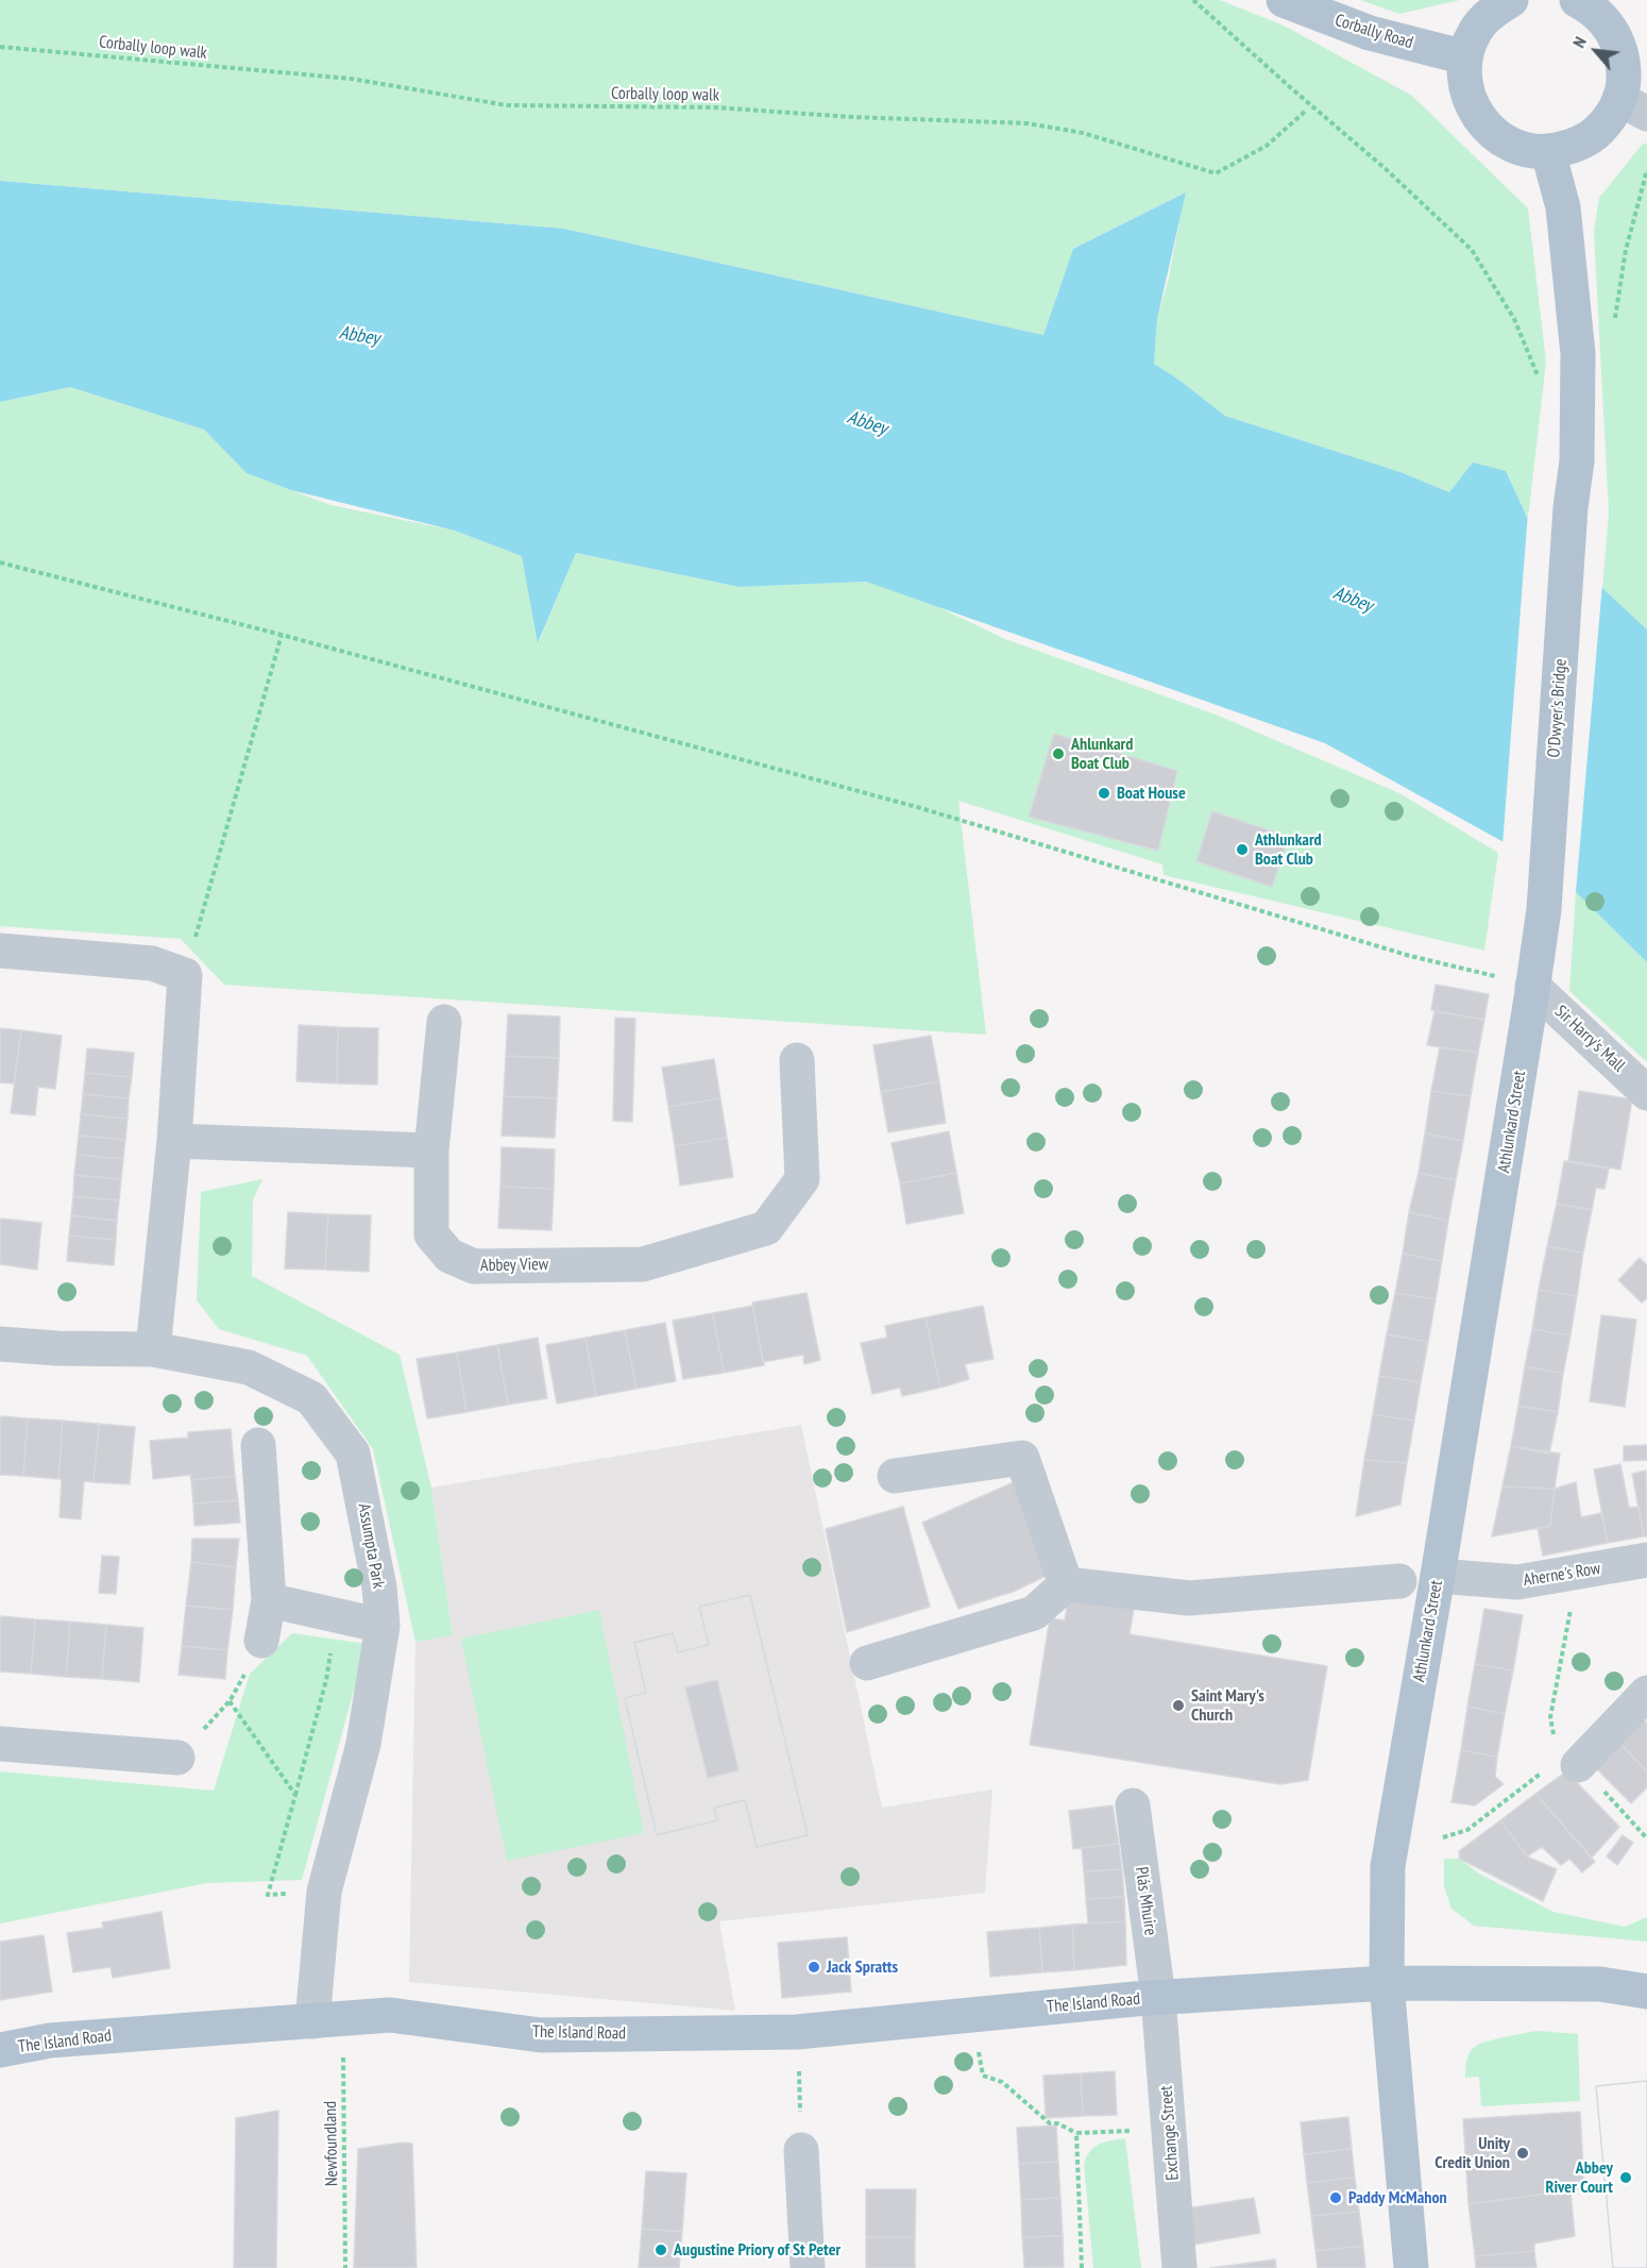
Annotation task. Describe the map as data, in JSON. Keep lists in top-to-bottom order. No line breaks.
{"streets":{"main road":["Corbally Road","O'Dwyer's Bridge","Athlunkard Street","The Island Road"],"street":["Sir Harry's Mall","Abbey View","Assumpta Park","Aherne's Row","Plás Mhuire","Exchange Street"],"path":["Corbally loop walk","Newfoundland"]},"crossings":[["O'Dwyer's Bridge","Sir Harry's Mall"],["O'Dwyer's Bridge","Athlunkard Street"],["Sir Harry's Mall","Athlunkard Street"],["Athlunkard Street","Aherne's Row"],["Athlunkard Street","The Island Road"],["Assumpta Park","The Island Road"],["Assumpta Park","Newfoundland"],["Plás Mhuire","The Island Road"],["Plás Mhuire","Exchange Street"],["The Island Road","Exchange Street"],["The Island Road","Newfoundland"]],"water":["Abbey"],"places":["Ahlunkard Boat Club","Boat House","Athlunkard Boat Club","Saint Mary's Church","Jack Spratts","Unity Credit Union","Abbey River Court","Paddy McMahon","Augustine Priory of St Peter"],"north":"top left"}
